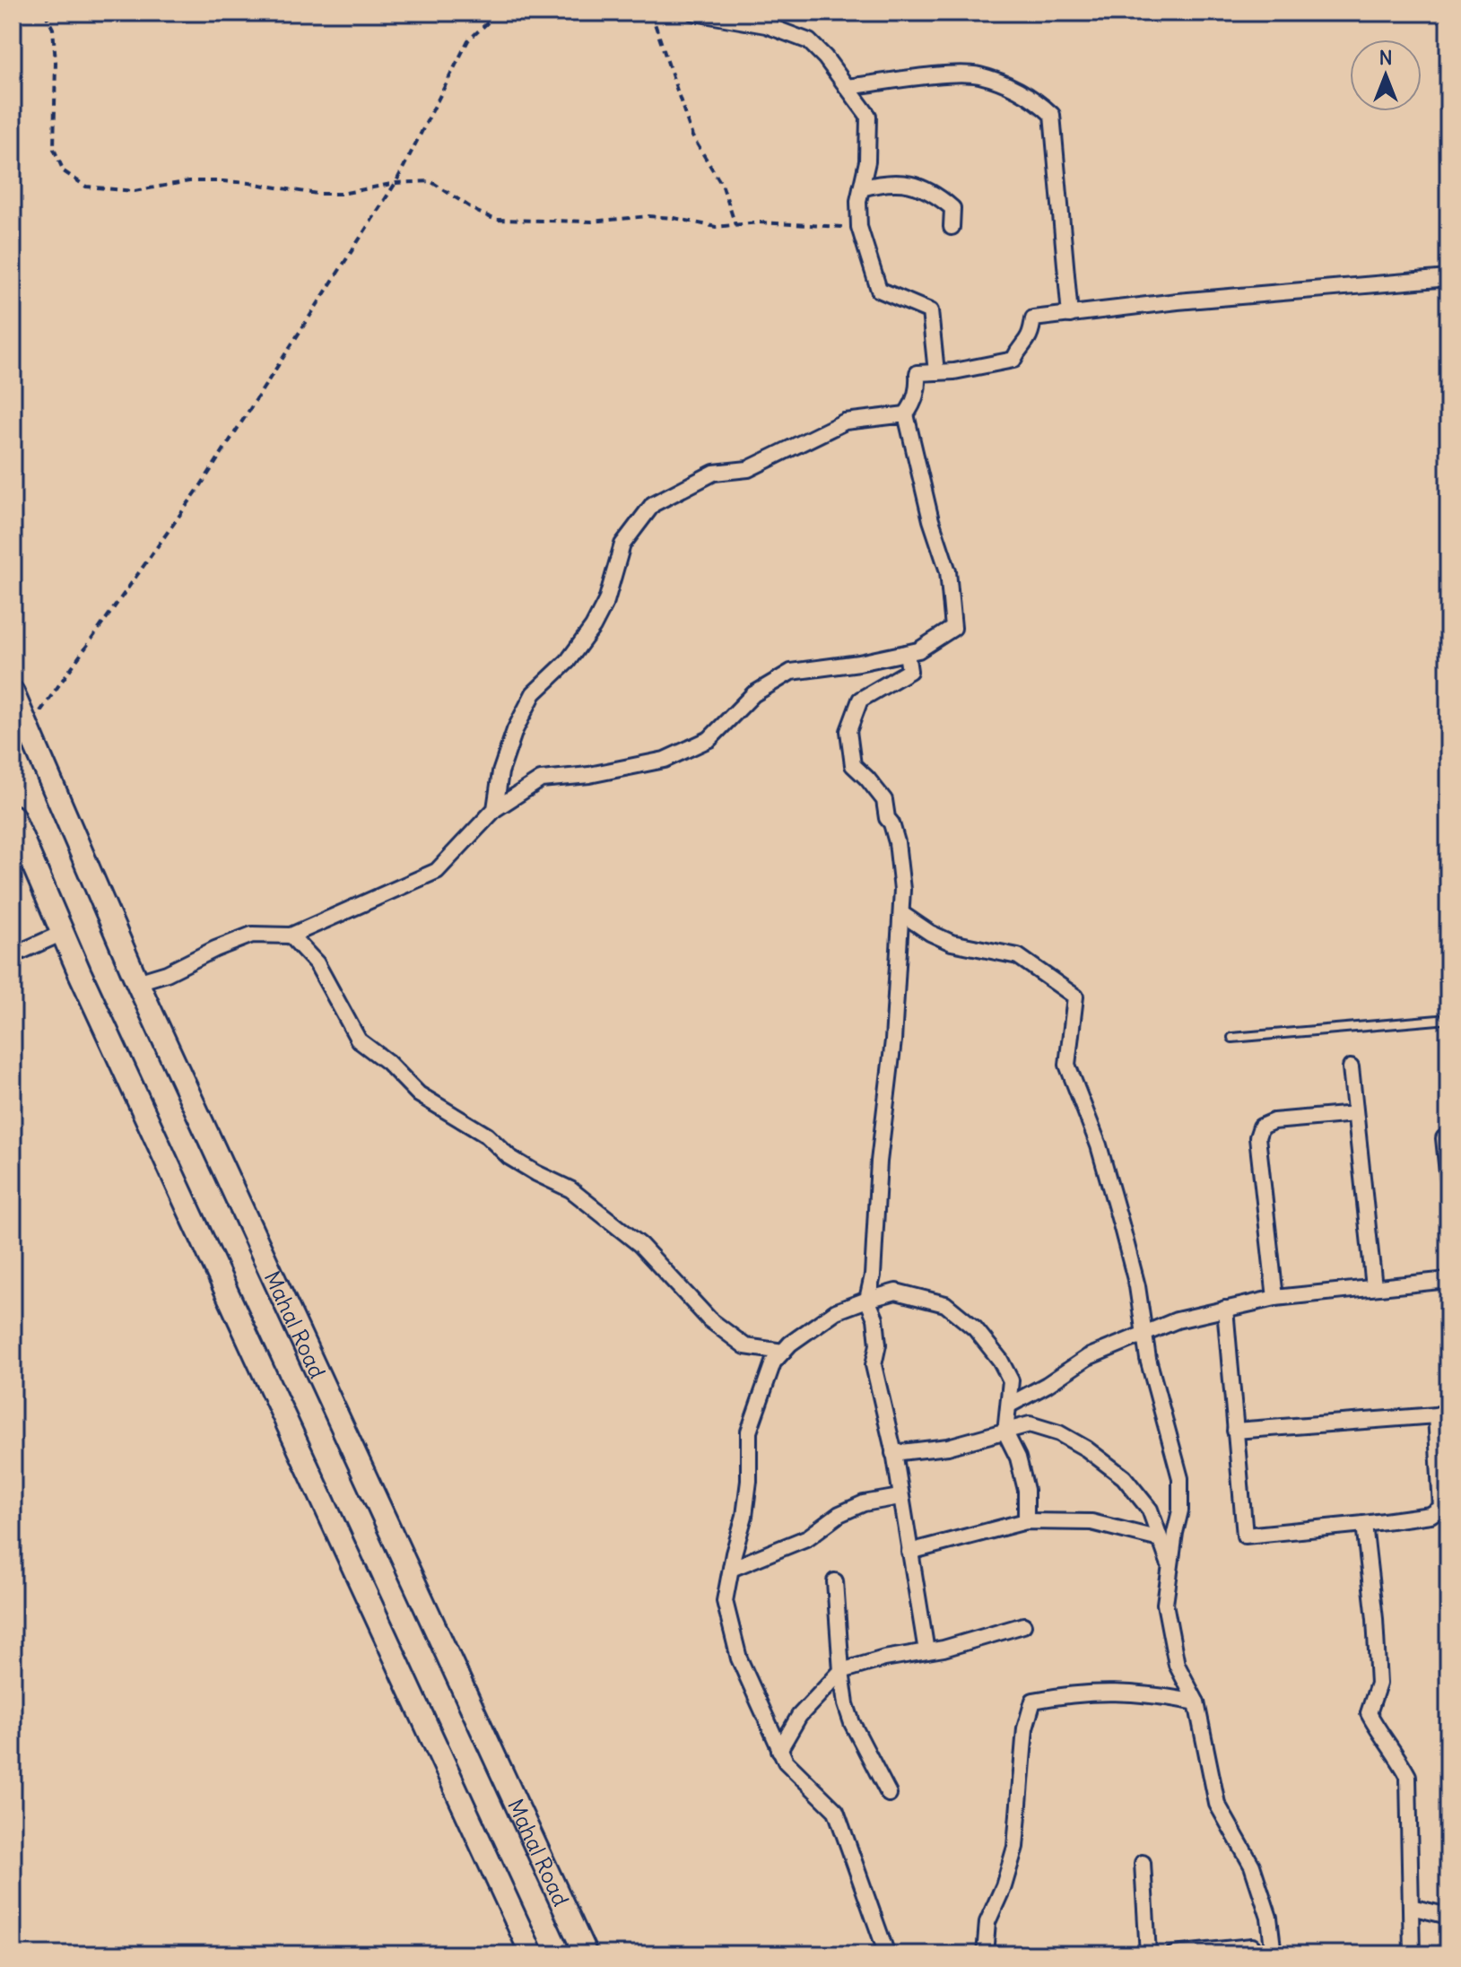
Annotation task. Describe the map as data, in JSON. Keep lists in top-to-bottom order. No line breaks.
{"streets":{"main road":["Mahal Road"]},"north":"top"}
